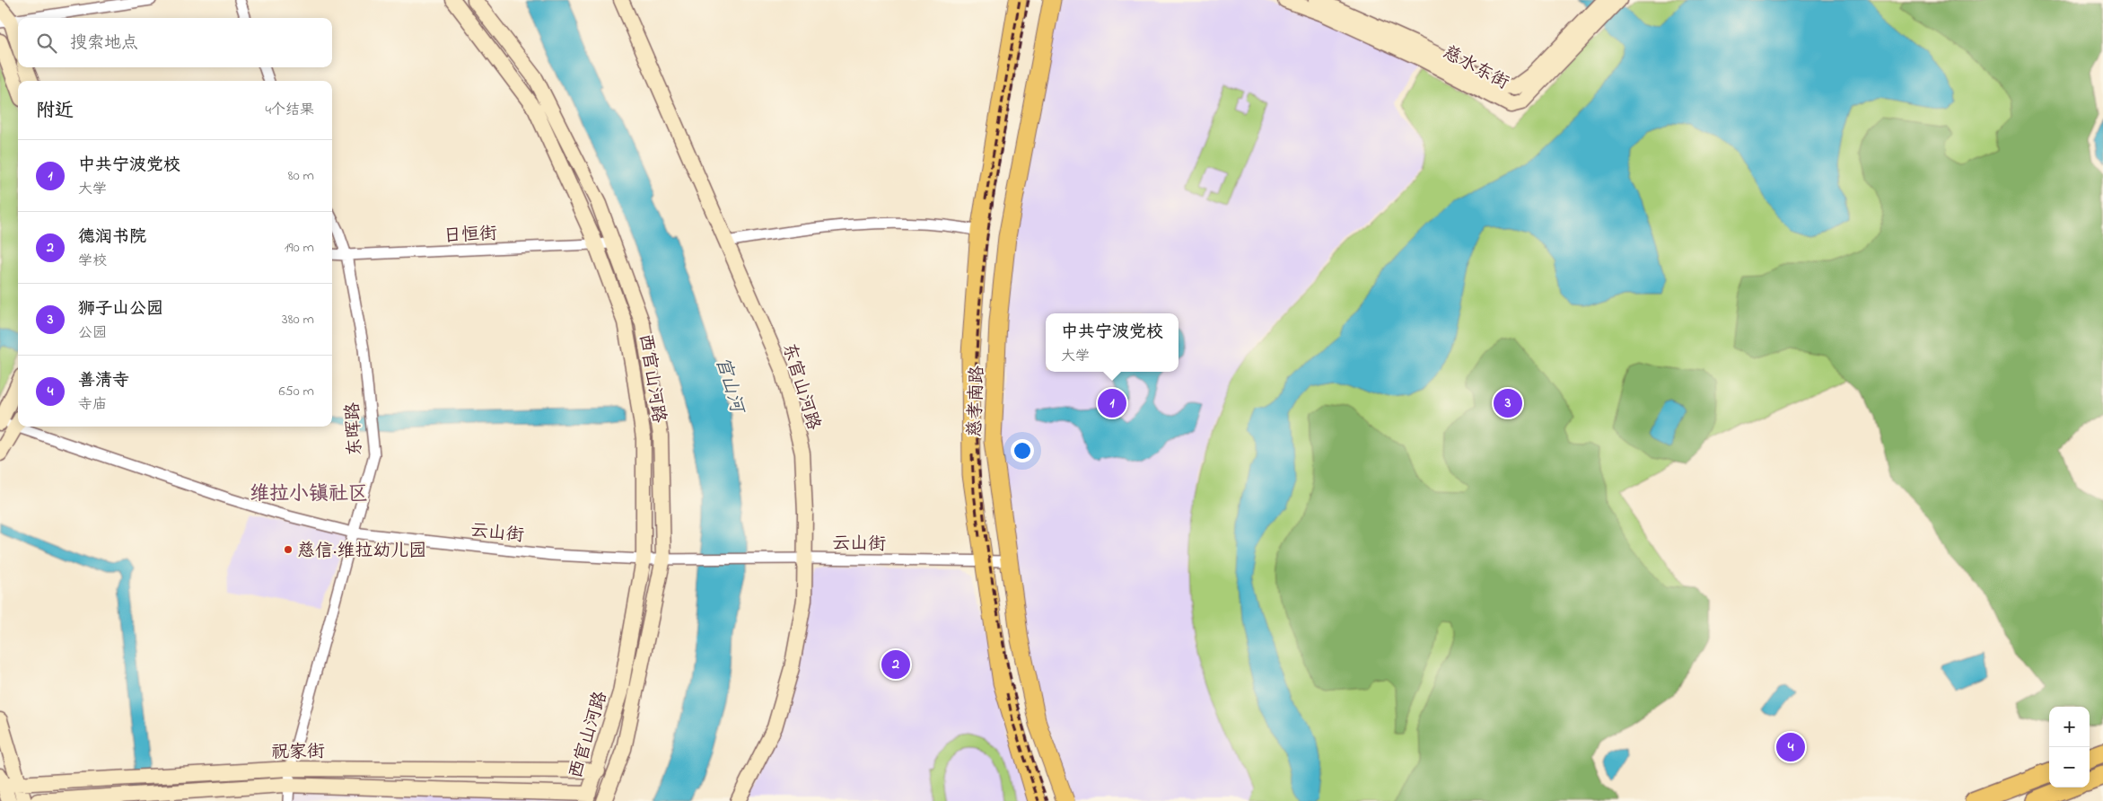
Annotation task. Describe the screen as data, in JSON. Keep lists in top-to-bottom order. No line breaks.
{"streets":{"main road":["慈孝南路"],"street":["慈水东街","日恒街","西官山河路","东官山河路","东晖路","云山街","祝家街"]},"crossings":[["日恒街","西官山河路"],["日恒街","东晖路"],["西官山河路","云山街"],["西官山河路","祝家街"],["东官山河路","云山街"],["慈孝南路","云山街"],["东晖路","云山街"],["东晖路","祝家街"]],"districts":["维拉小镇社区"],"water":["官山河"],"places":["慈信·维拉幼儿园"],"page":{"search":"搜索地点","heading":["附近","4个结果"],"list":[{"mark":"1","name":"中共宁波党校","note":"大学","value":"80 m"},{"mark":"2","name":"德润书院","note":"学校","value":"190 m"},{"mark":"3","name":"狮子山公园","note":"公园","value":"380 m"},{"mark":"4","name":"善清寺","note":"寺庙","value":"650 m"}],"popup":["中共宁波党校","大学"],"pins":["1","3","2","4"],"map_buttons":["+","−"]}}
